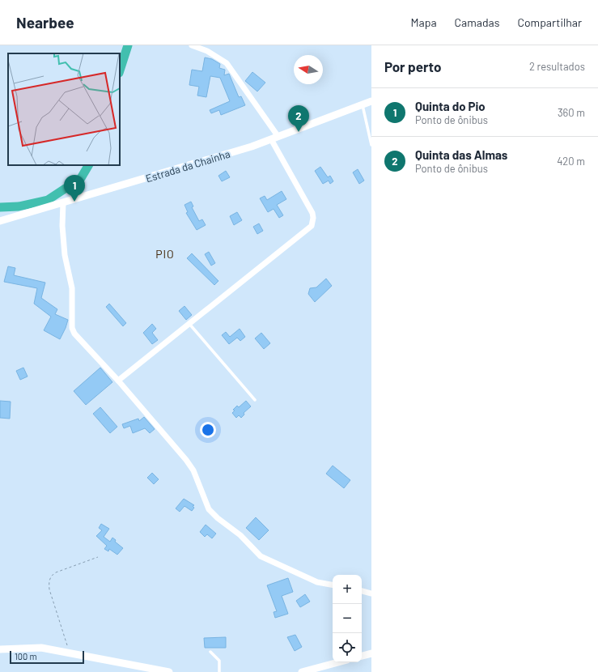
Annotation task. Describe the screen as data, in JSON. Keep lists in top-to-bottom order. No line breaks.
{"streets":{"street":["Estrada da Chainha"]},"districts":["PIO"],"scale_bar":"100 m","north":"left","page":{"header":"Nearbee","nav":["Mapa","Camadas","Compartilhar"],"heading":["Por perto","2 resultados"],"list":[{"mark":"1","name":"Quinta do Pio","note":"Ponto de ônibus","value":"360 m"},{"mark":"2","name":"Quinta das Almas","note":"Ponto de ônibus","value":"420 m"}],"pins":["2","1"],"map_buttons":["+","−"],"scale":"100 m"}}
